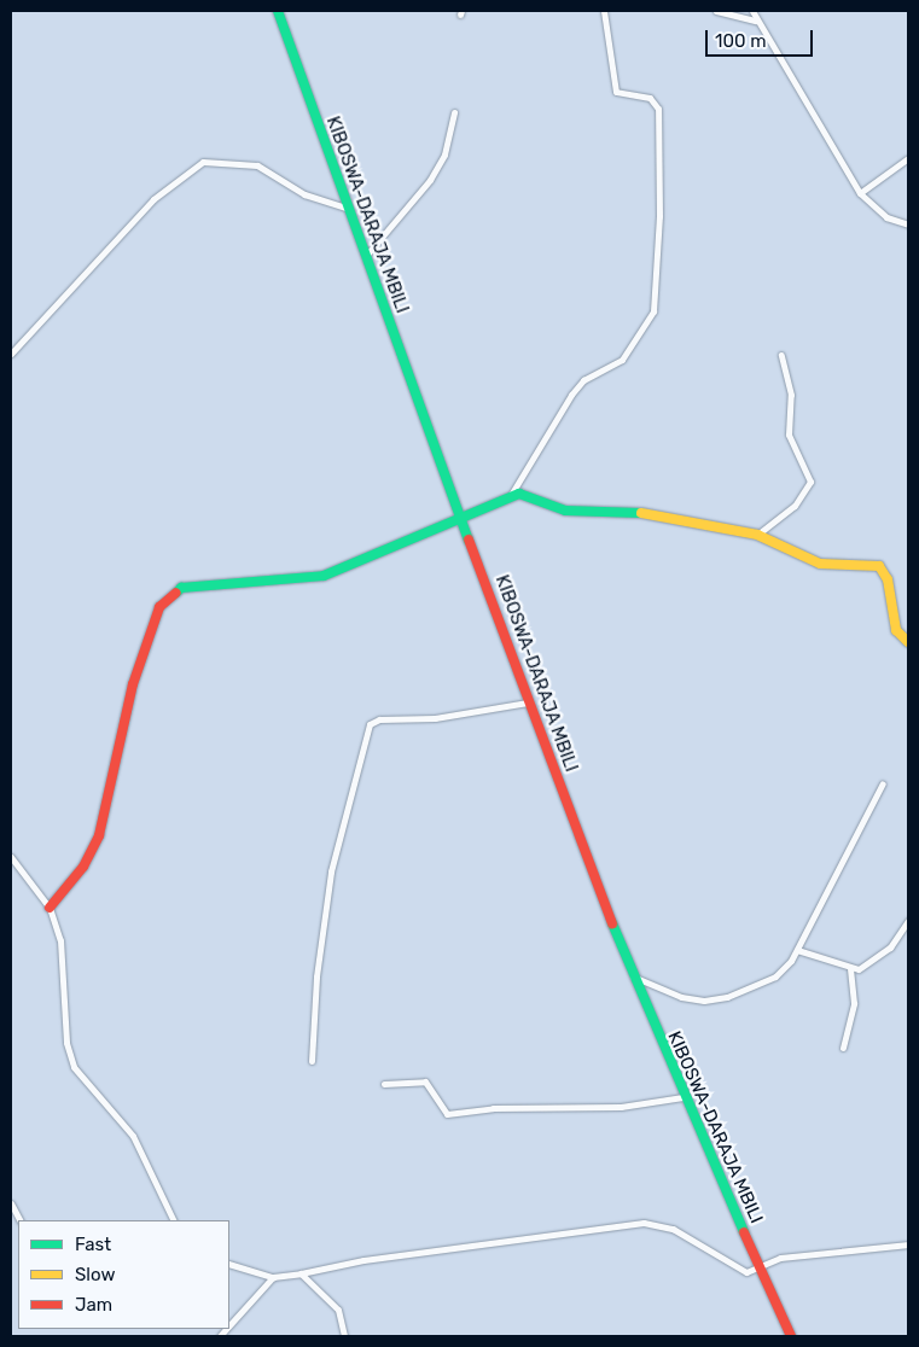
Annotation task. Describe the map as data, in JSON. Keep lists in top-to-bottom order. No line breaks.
{"streets":{"main road":["KIBOSWA-DARAJA MBILI"]},"legend":["Fast","Slow","Jam"],"scale_bar":"100 m"}
